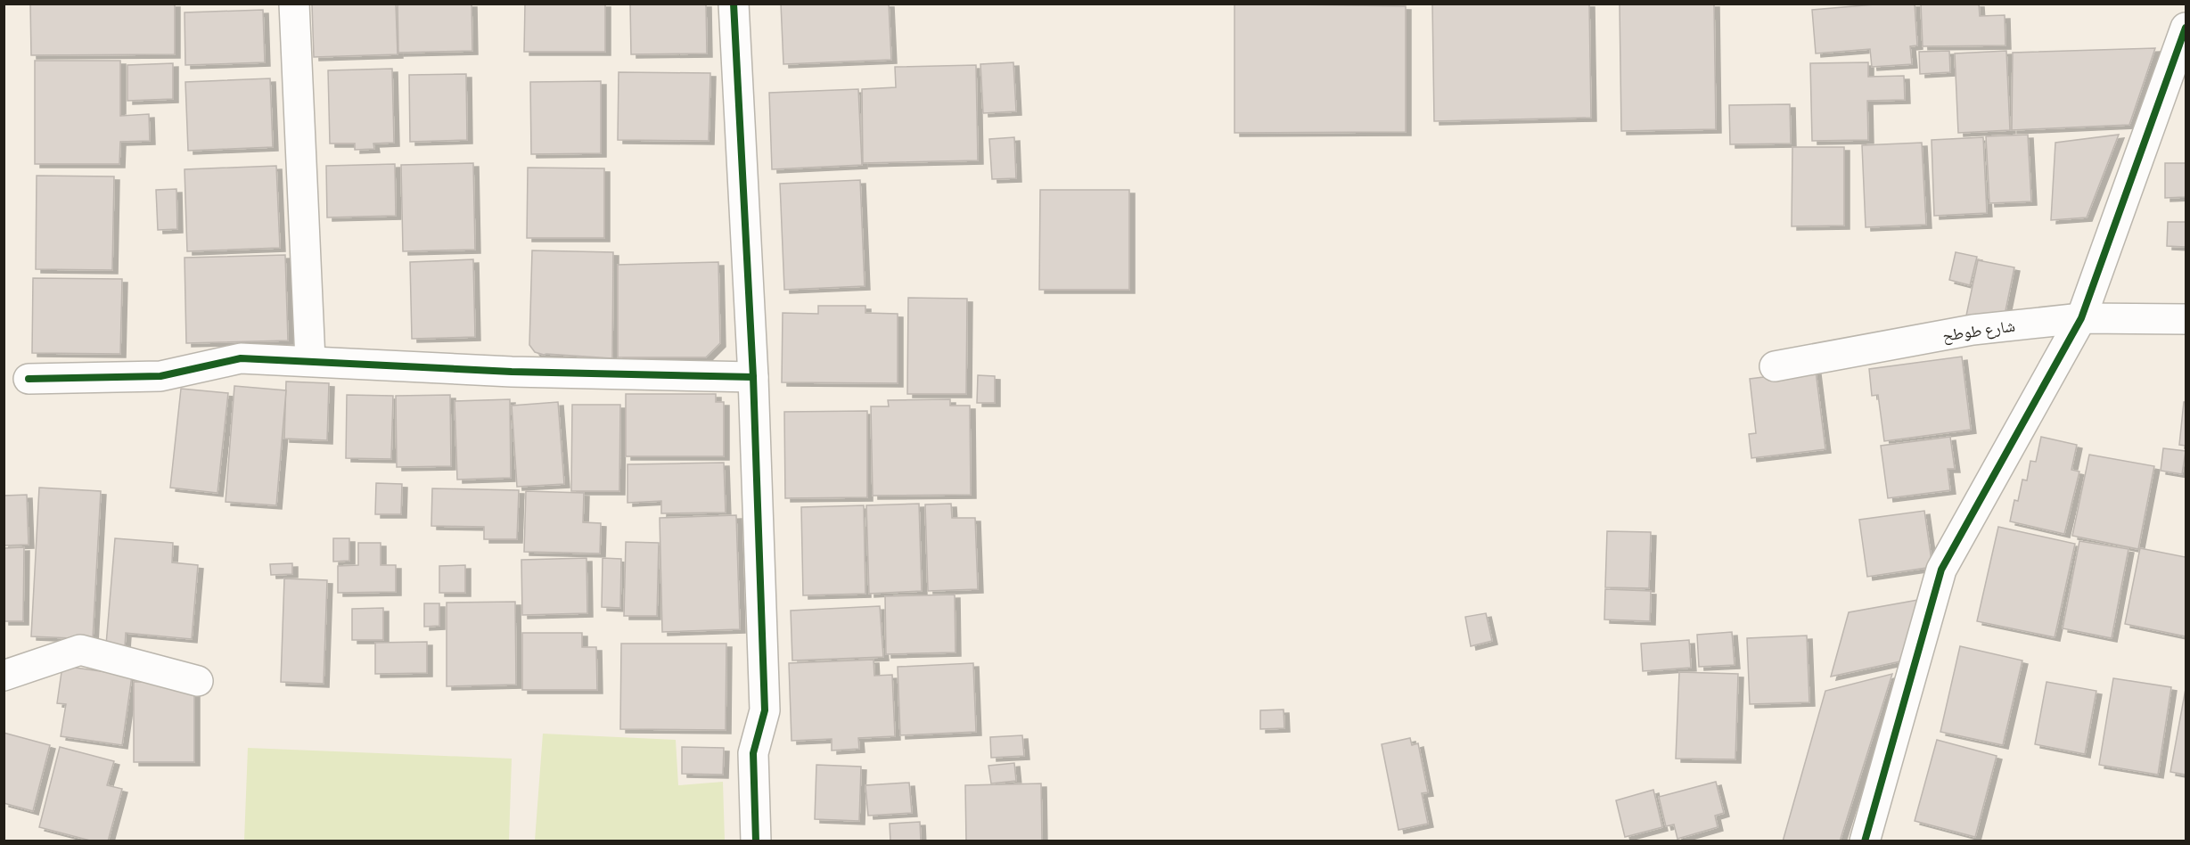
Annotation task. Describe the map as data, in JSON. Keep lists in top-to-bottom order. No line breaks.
{"streets":{"street":["شارع طوطح"]}}
